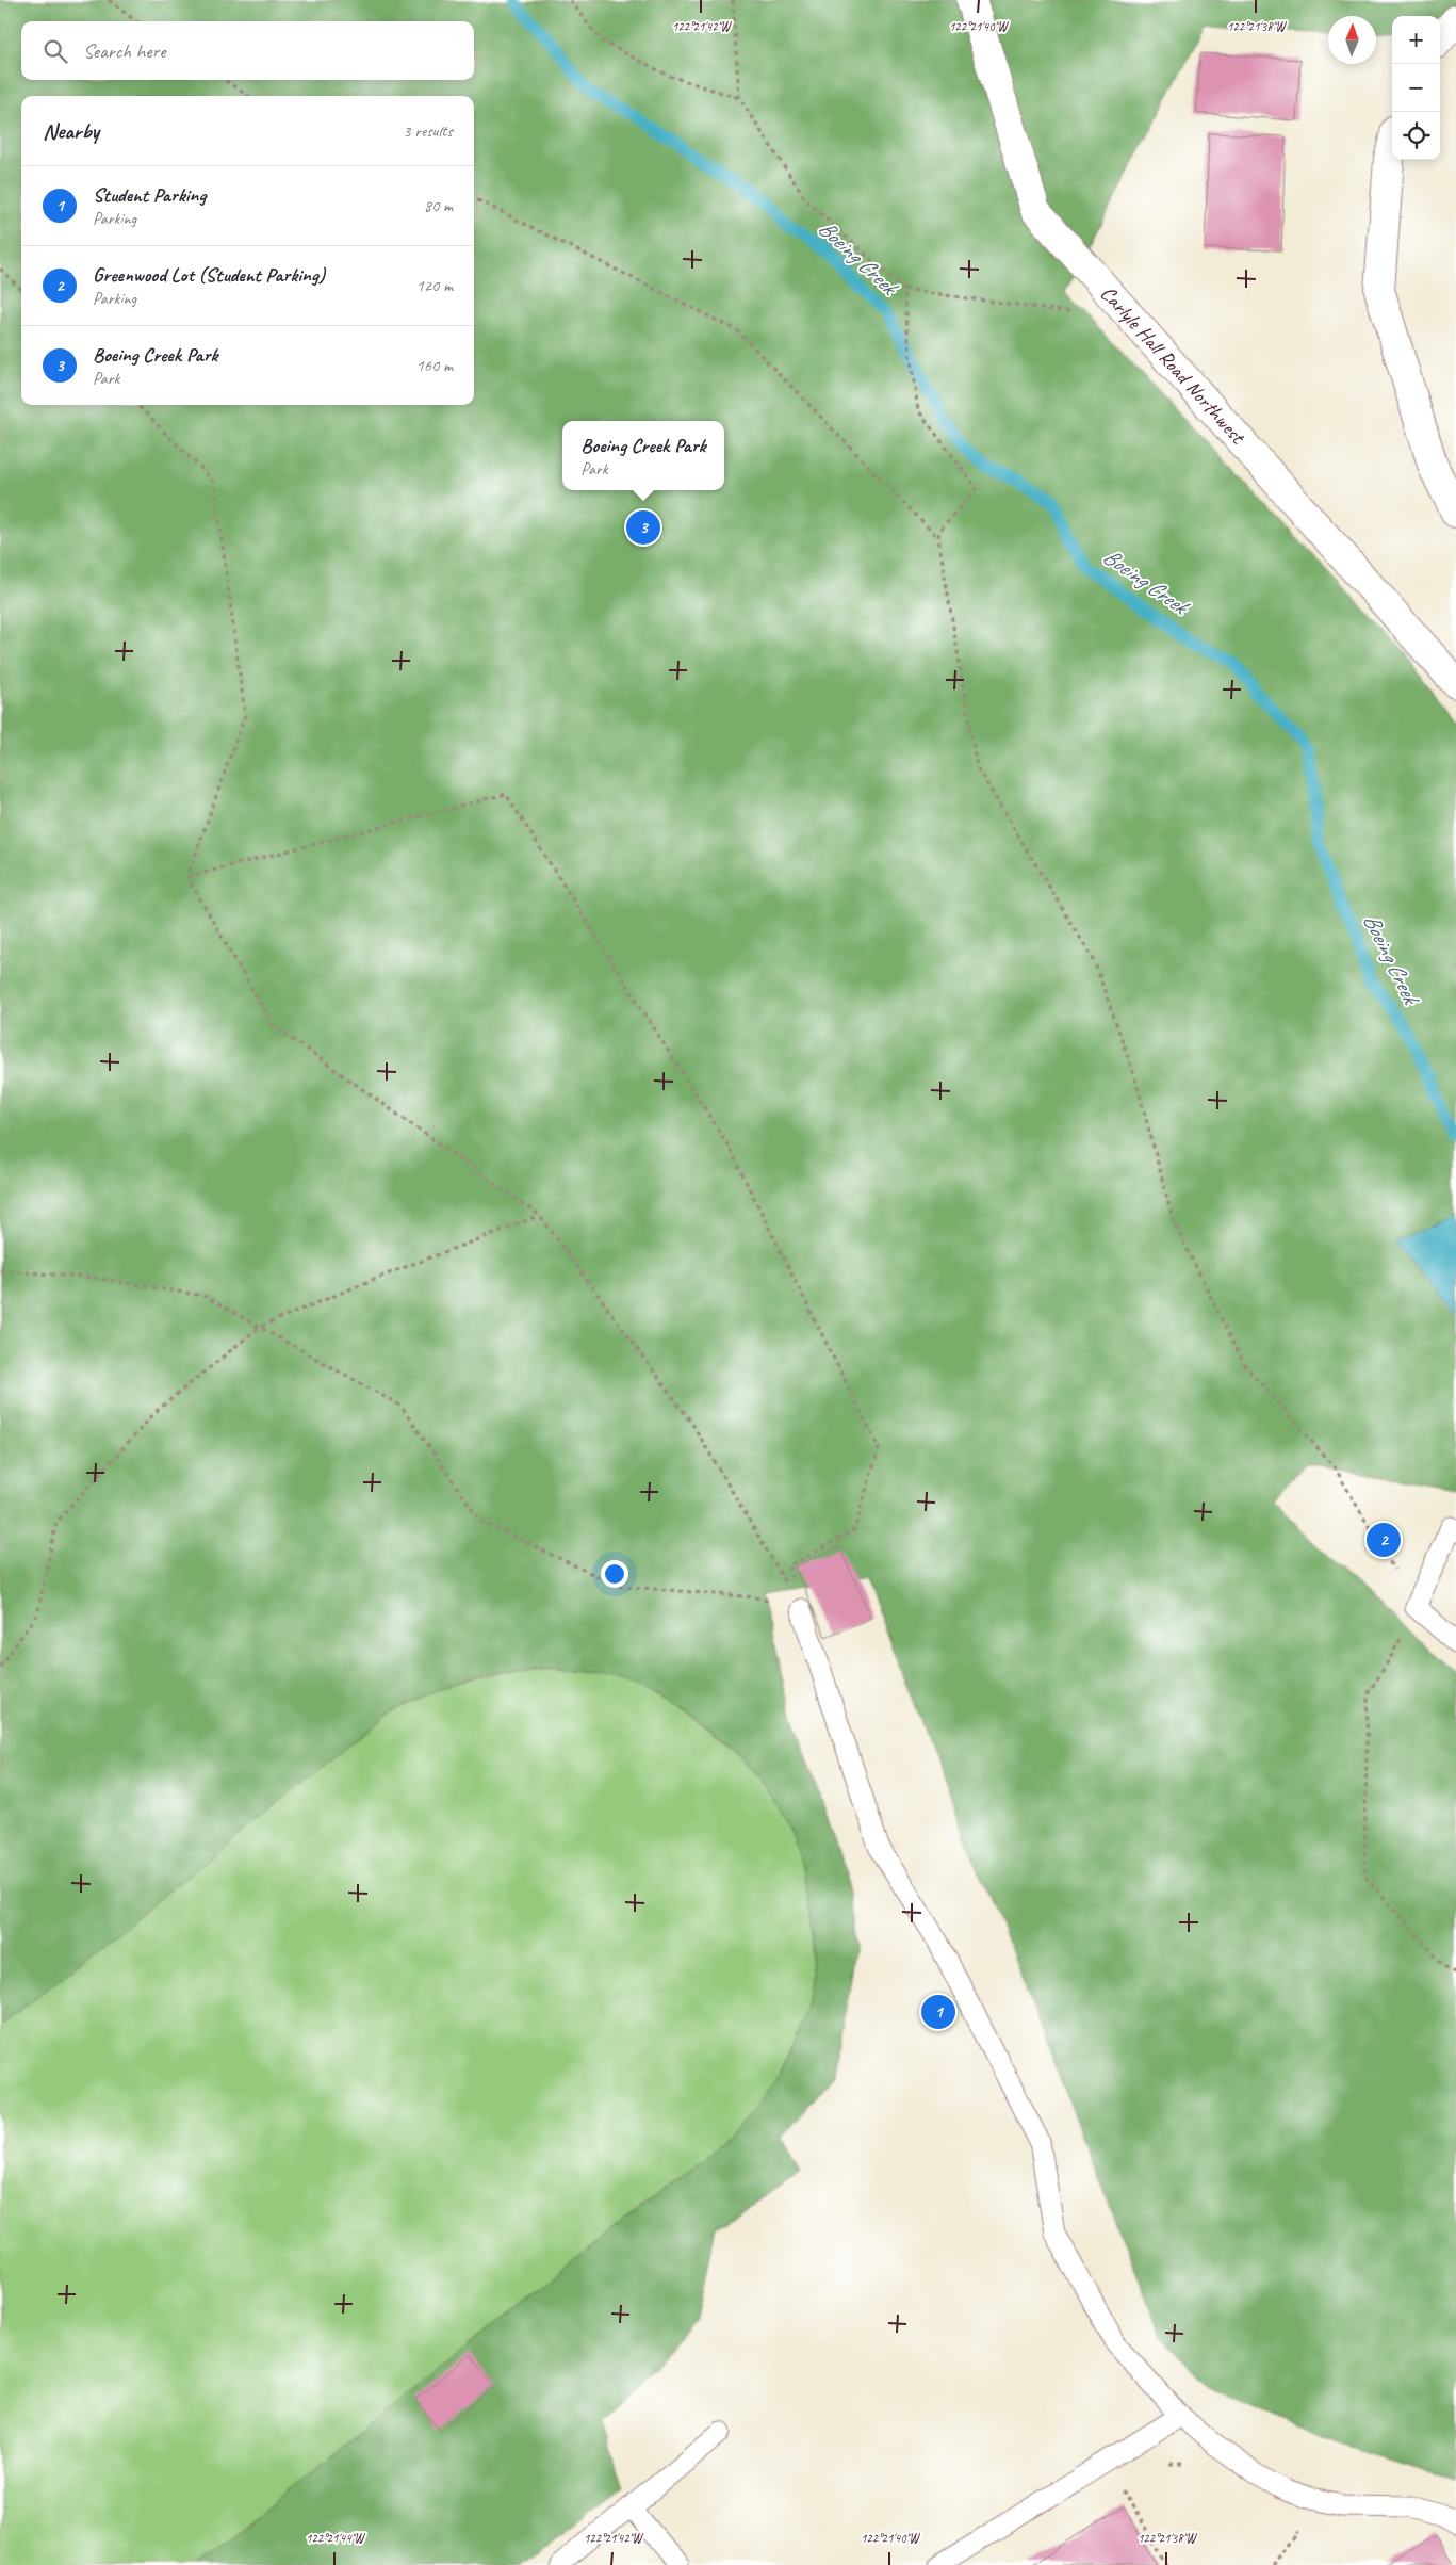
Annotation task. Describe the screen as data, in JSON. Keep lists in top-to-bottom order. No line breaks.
{"streets":{"street":["Carlyle Hall Road Northwest"]},"water":["Boeing Creek"],"north":"top","page":{"map_buttons":["+","−"],"search":"Search here","heading":["Nearby","3 results"],"list":[{"mark":"1","name":"Student Parking","note":"Parking","value":"80 m"},{"mark":"2","name":"Greenwood Lot (Student Parking)","note":"Parking","value":"120 m"},{"mark":"3","name":"Boeing Creek Park","note":"Park","value":"160 m"}],"popup":["Boeing Creek Park","Park"],"pins":["3","2","1"]},"coordinates":["122°21'42\"W","122°21'40\"W","122°21'38\"W","122°21'44\"W"]}
